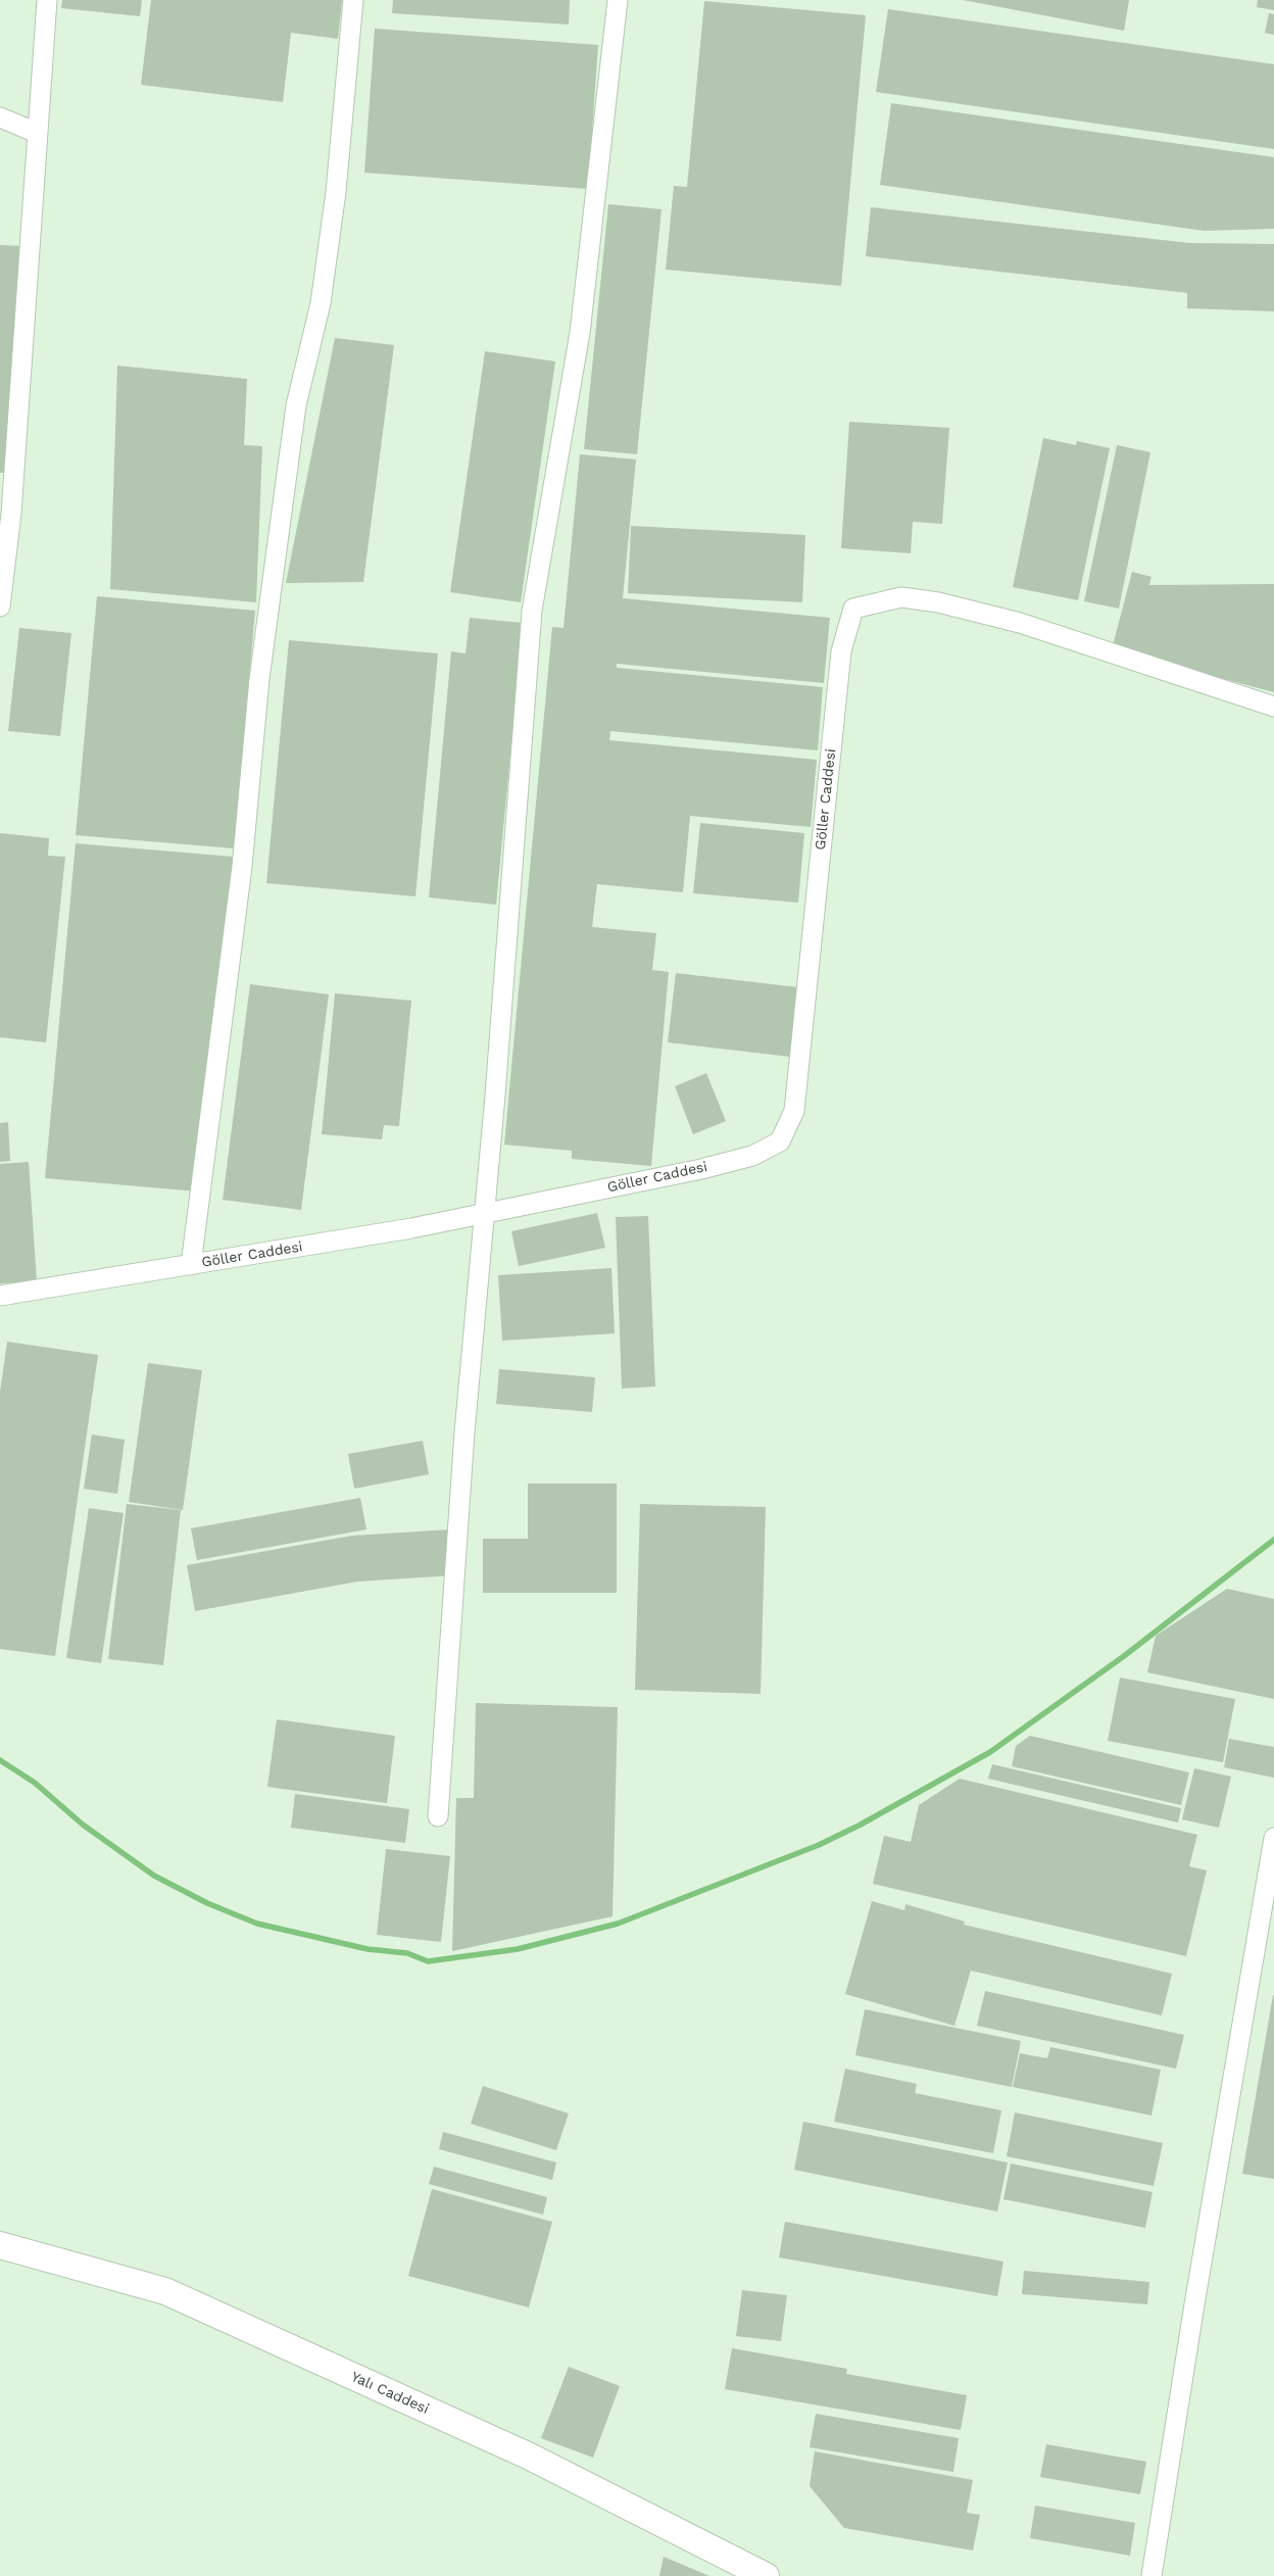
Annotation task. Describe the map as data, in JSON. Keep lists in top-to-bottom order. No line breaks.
{"streets":{"street":["Göller Caddesi","Yalı Caddesi"]}}
